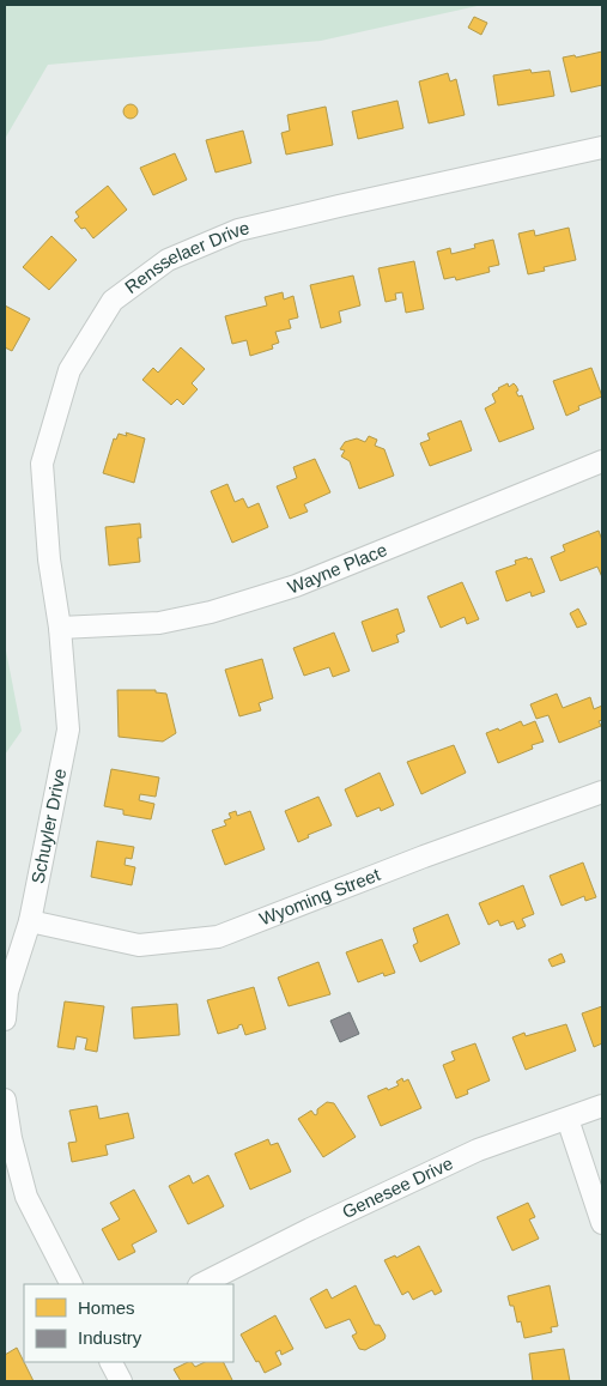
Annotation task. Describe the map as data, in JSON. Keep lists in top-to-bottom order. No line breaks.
{"streets":{"street":["Rensselaer Drive","Wayne Place","Schuyler Drive","Wyoming Street","Genesee Drive"]},"crossings":[["Rensselaer Drive","Wayne Place"],["Rensselaer Drive","Schuyler Drive"],["Wayne Place","Schuyler Drive"],["Schuyler Drive","Wyoming Street"]],"legend":["Homes","Industry"]}
